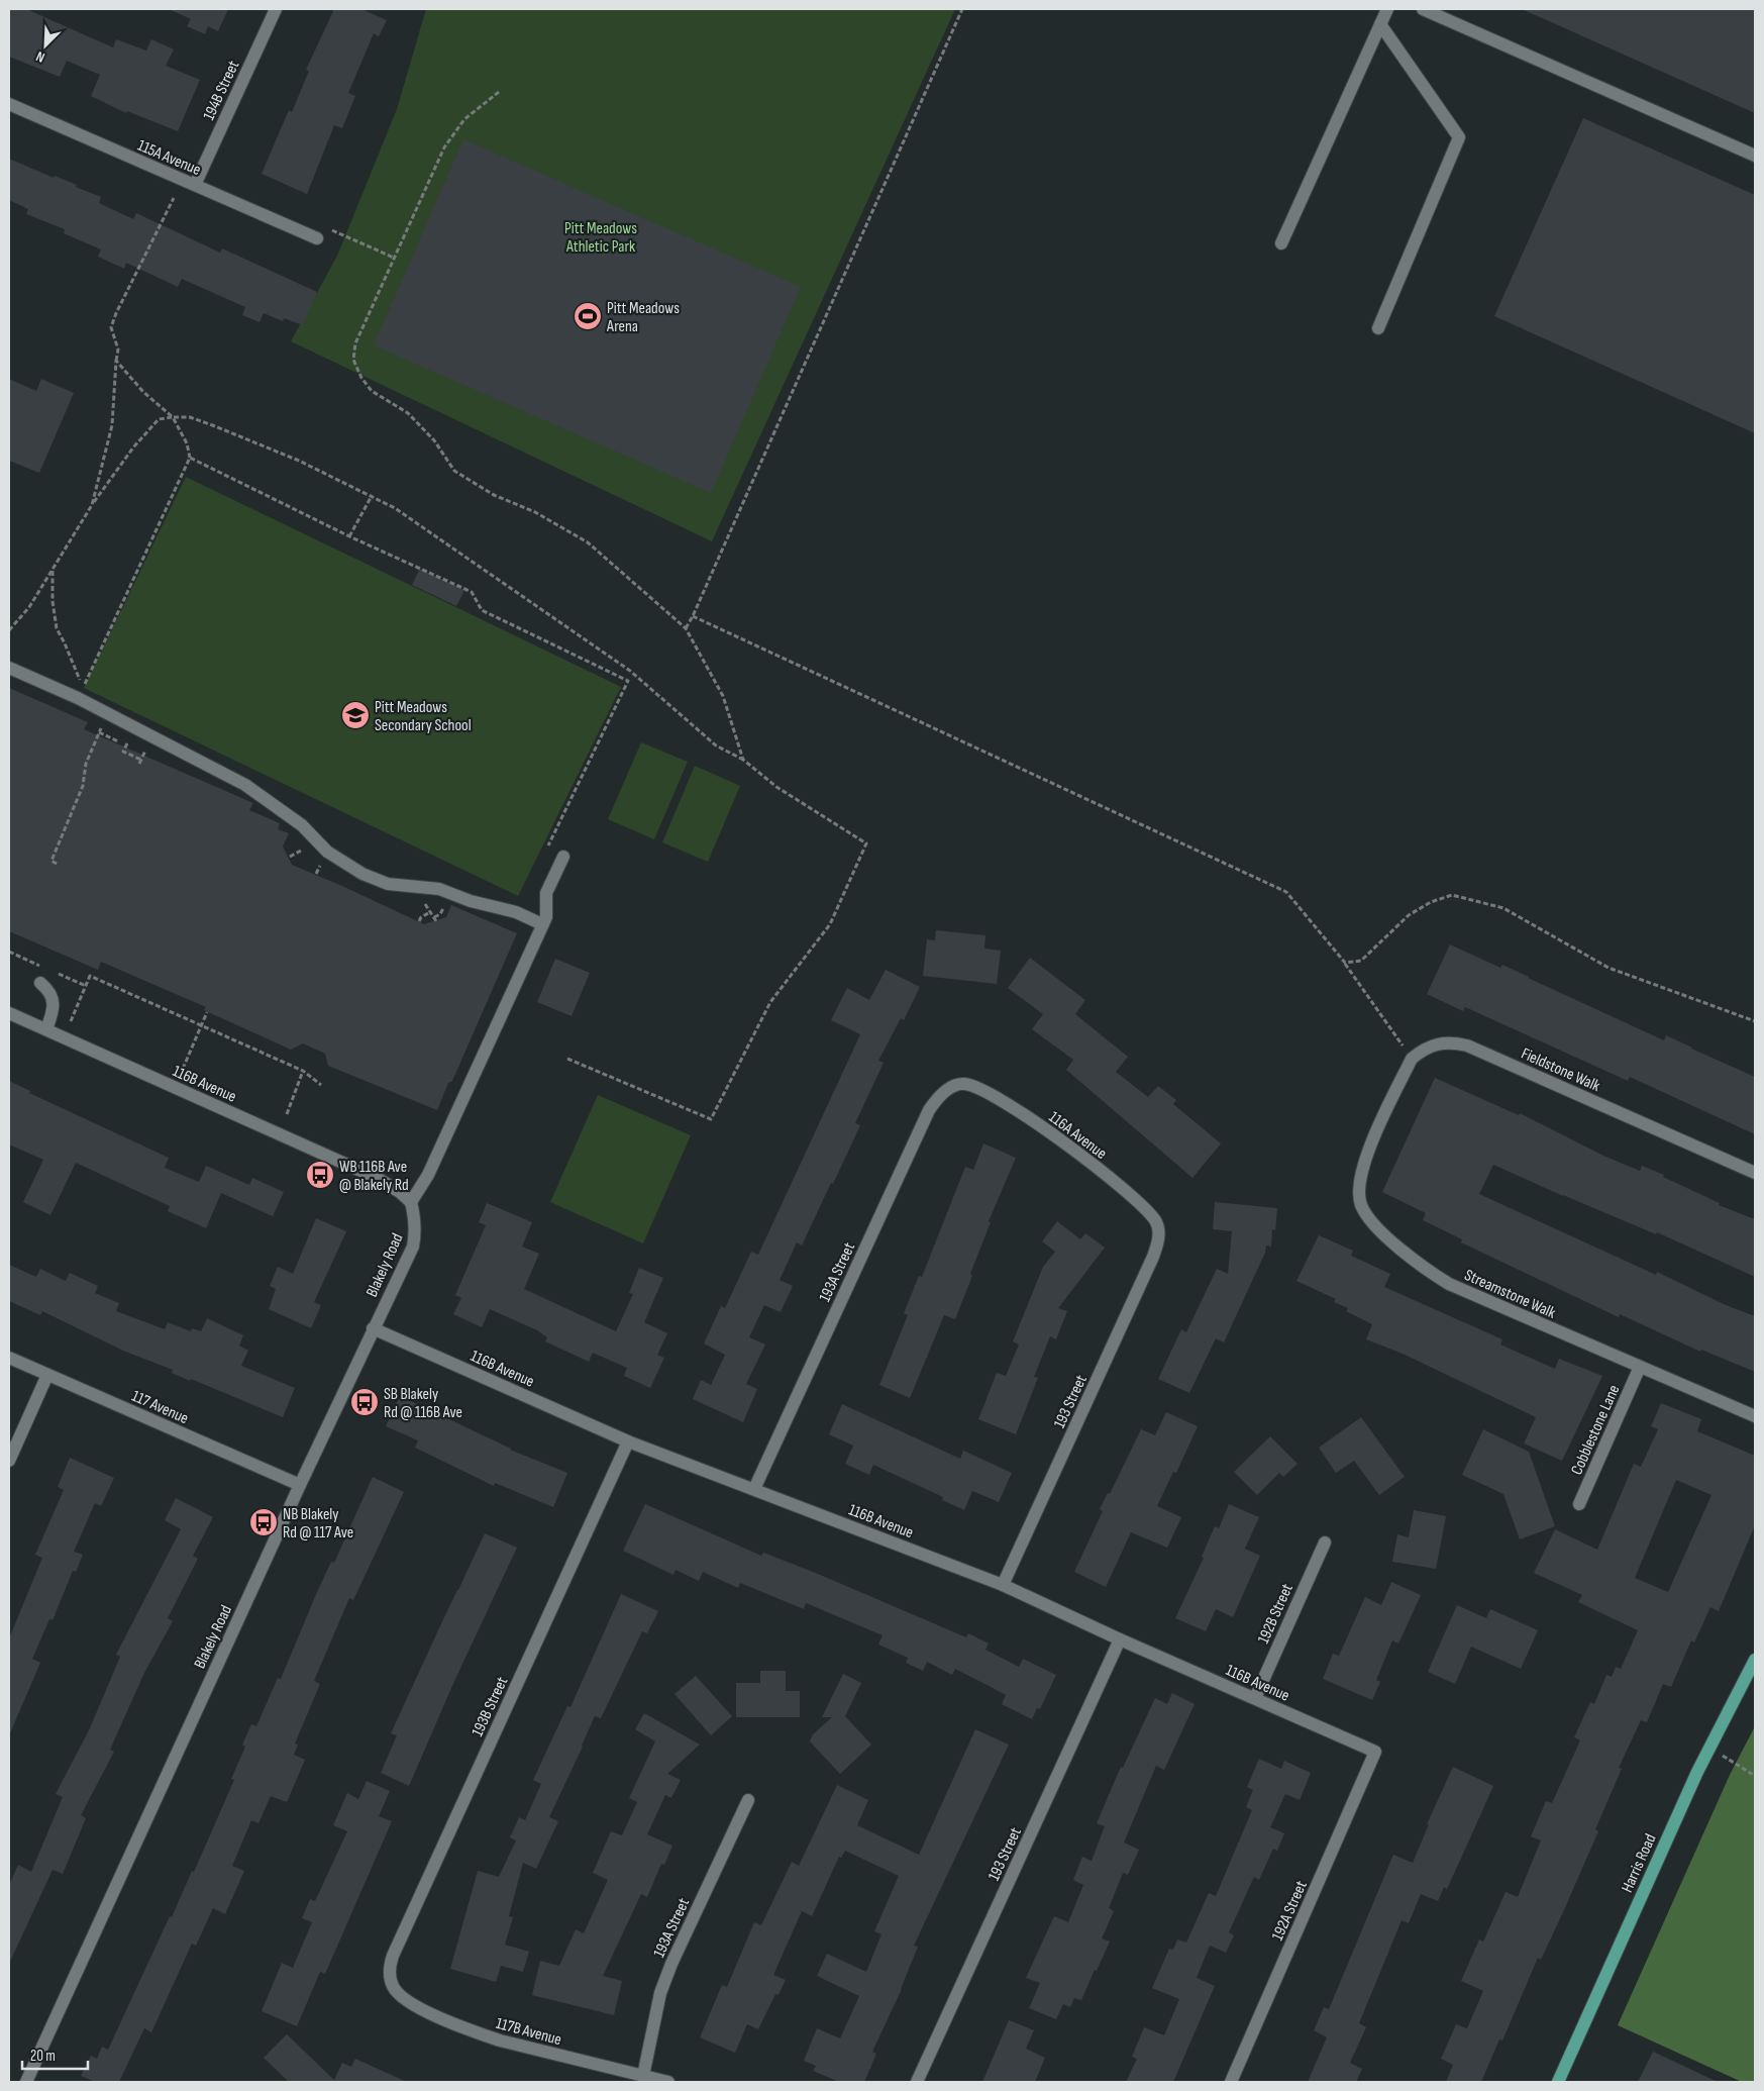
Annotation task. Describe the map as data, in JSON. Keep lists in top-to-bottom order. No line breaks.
{"streets":{"main road":["Harris Road"],"street":["194B Street","115A Avenue","Fieldstone Walk","116B Avenue","116A Avenue","Blakely Road","193A Street","Streamstone Walk","193 Street","117 Avenue","Cobblestone Lane","192B Street","193B Street","192A Street","117B Avenue"]},"crossings":[["194B Street","115A Avenue"],["Fieldstone Walk","Streamstone Walk"],["116B Avenue","Blakely Road"],["116B Avenue","193A Street"],["116B Avenue","193 Street"],["116B Avenue","192B Street"],["116B Avenue","193B Street"],["116B Avenue","192A Street"],["116A Avenue","193A Street"],["116A Avenue","193 Street"],["Blakely Road","117 Avenue"],["193A Street","117B Avenue"],["Streamstone Walk","Cobblestone Lane"],["193B Street","117B Avenue"]],"parks":["Pitt Meadows Athletic Park"],"places":{"sports":["Pitt Meadows Arena"],"school or university":["Pitt Meadows Secondary School"],"bus stop":["WB 116B Ave @ Blakely Rd","SB Blakely Rd @ 116B Ave","NB Blakely Rd @ 117 Ave"]},"scale_bar":"20 m","north":"bottom left"}
